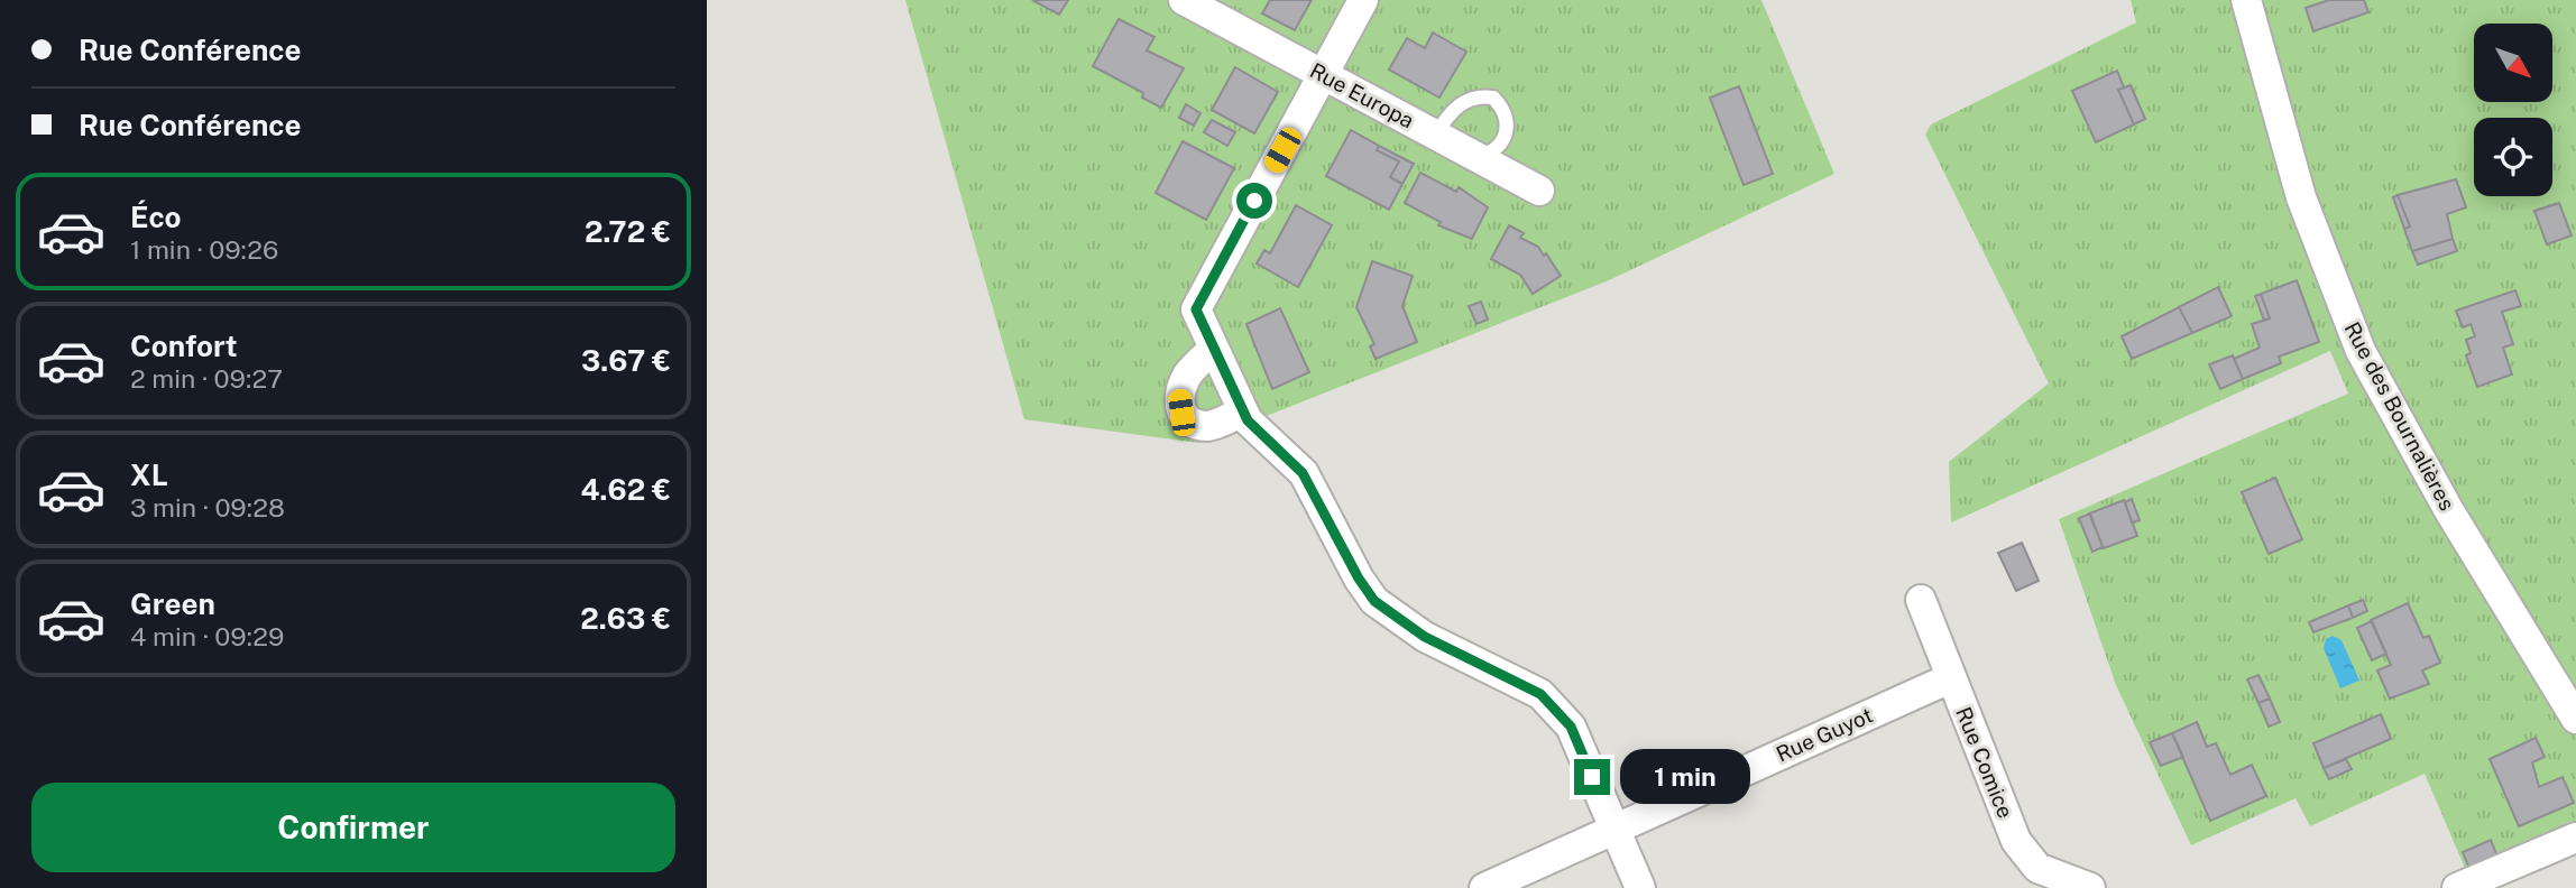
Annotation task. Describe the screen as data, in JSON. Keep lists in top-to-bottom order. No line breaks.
{"streets":{"street":["Rue Europa","Rue des Bournalières","Rue Guyot","Rue Comice"]},"crossings":[["Rue Guyot","Rue Comice"]],"north":"bottom right","page":{"banner":["Rue Conférence","Rue Conférence"],"list":[{"name":"Éco","note":"1 min · 09:26","value":"2.72 €"},{"name":"Confort","note":"2 min · 09:27","value":"3.67 €"},{"name":"XL","note":"3 min · 09:28","value":"4.62 €"},{"name":"Green","note":"4 min · 09:29","value":"2.63 €"}],"bubble":"1 min","buttons":"Confirmer"}}
